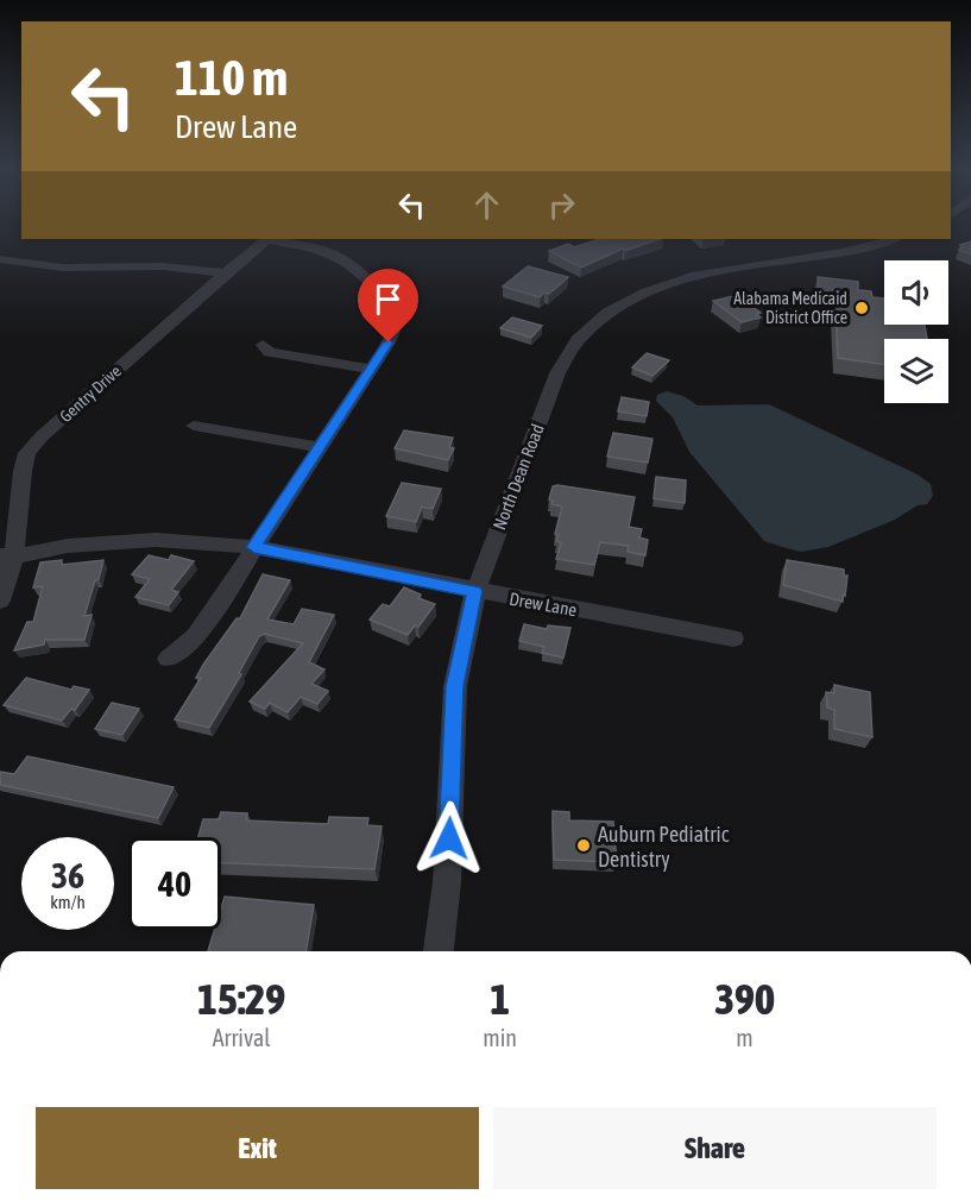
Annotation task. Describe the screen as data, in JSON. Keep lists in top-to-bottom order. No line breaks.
{"streets":{"street":["Gentry Drive","North Dean Road","Drew Lane"]},"crossings":[["Gentry Drive","Drew Lane"],["North Dean Road","Drew Lane"]],"places":["Alabama Medicaid District Office","Auburn Pediatric Dentistry"],"page":{"turn":["110 m","Drew Lane"],"speed":"36 km/h","limit":"40","eta":["15:29","Arrival","1","min","390","m"],"buttons":["Exit","Share"]}}
